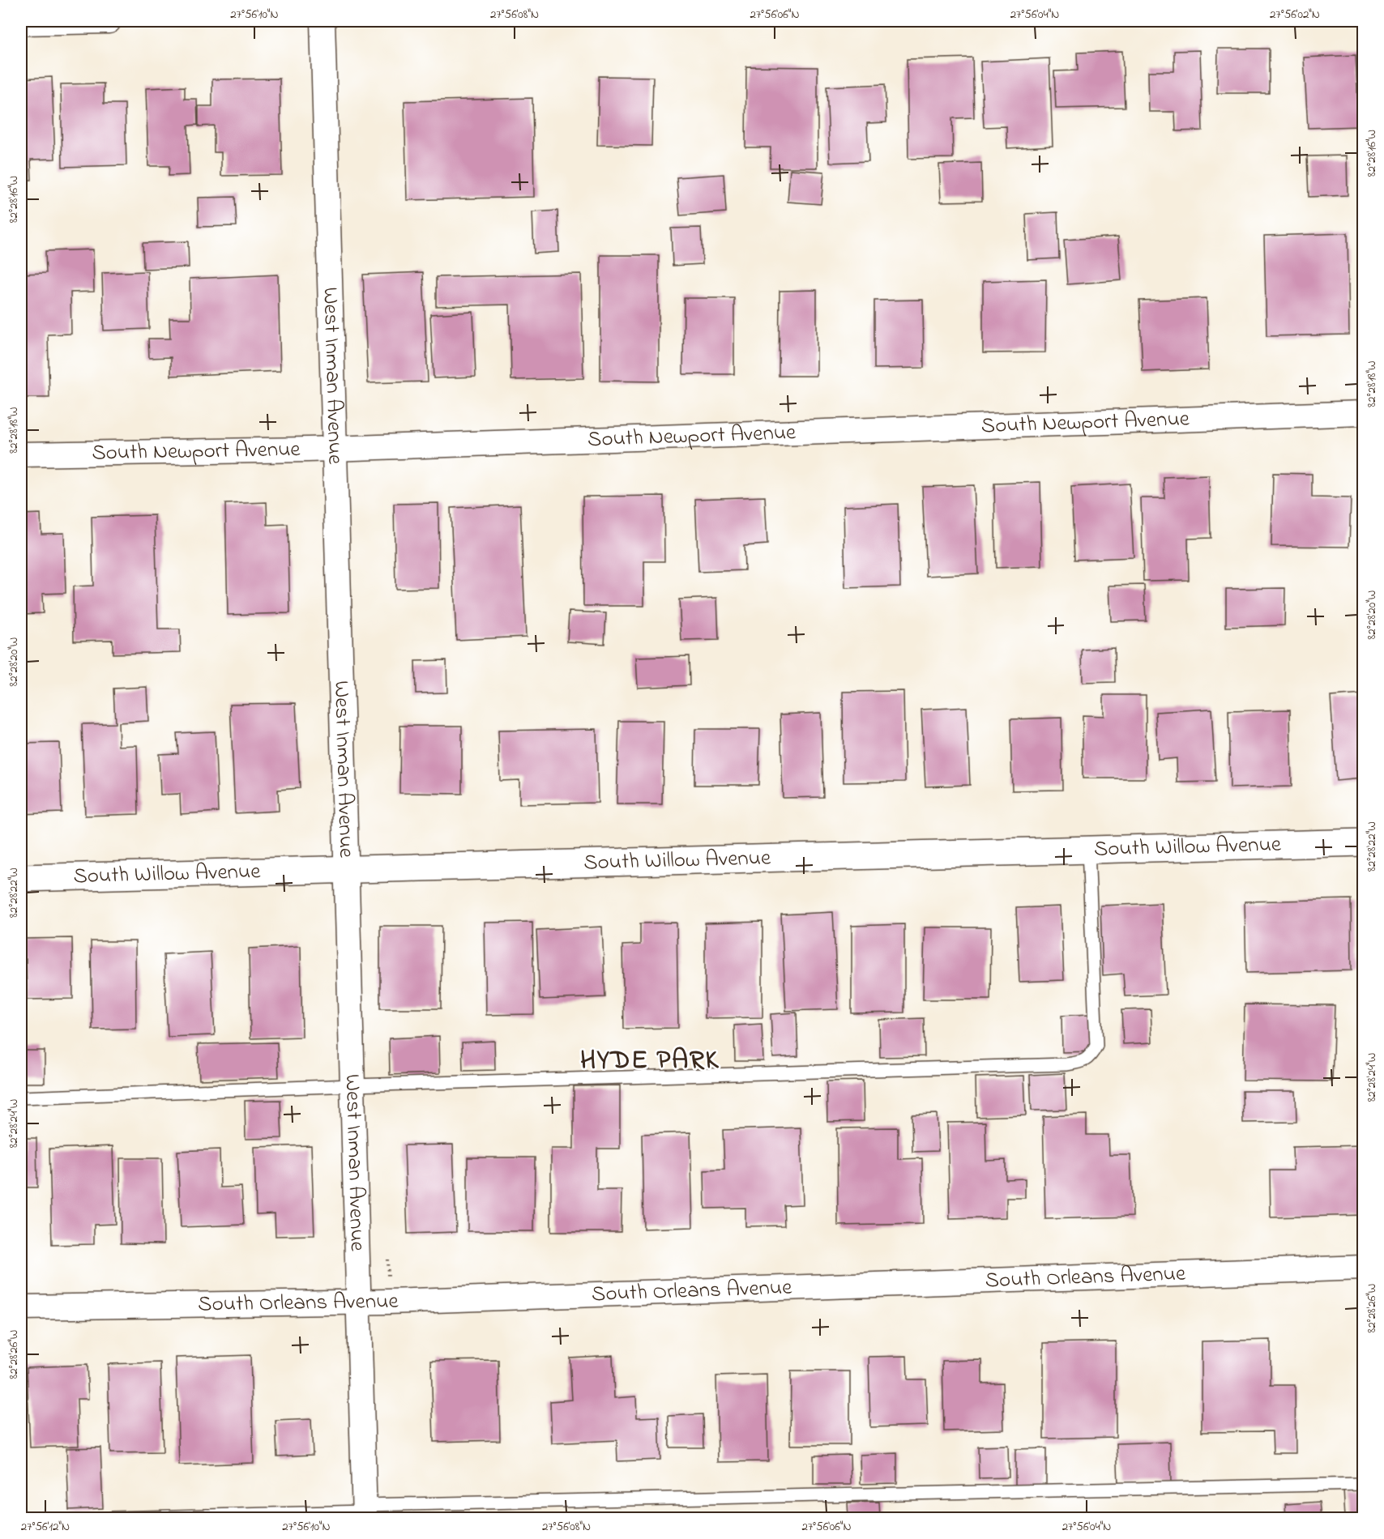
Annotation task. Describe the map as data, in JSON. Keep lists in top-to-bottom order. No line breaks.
{"streets":{"street":["West Inman Avenue","South Newport Avenue","South Willow Avenue","South Orleans Avenue"]},"crossings":[["West Inman Avenue","South Newport Avenue"],["West Inman Avenue","South Willow Avenue"],["West Inman Avenue","South Orleans Avenue"]],"districts":["HYDE PARK"],"coordinates":["27°56'10\"N","27°56'08\"N","27°56'06\"N","27°56'04\"N","27°56'02\"N","82°28'16\"W","82°28'18\"W","82°28'20\"W","82°28'22\"W","82°28'24\"W","82°28'26\"W","27°56'12\"N"]}
